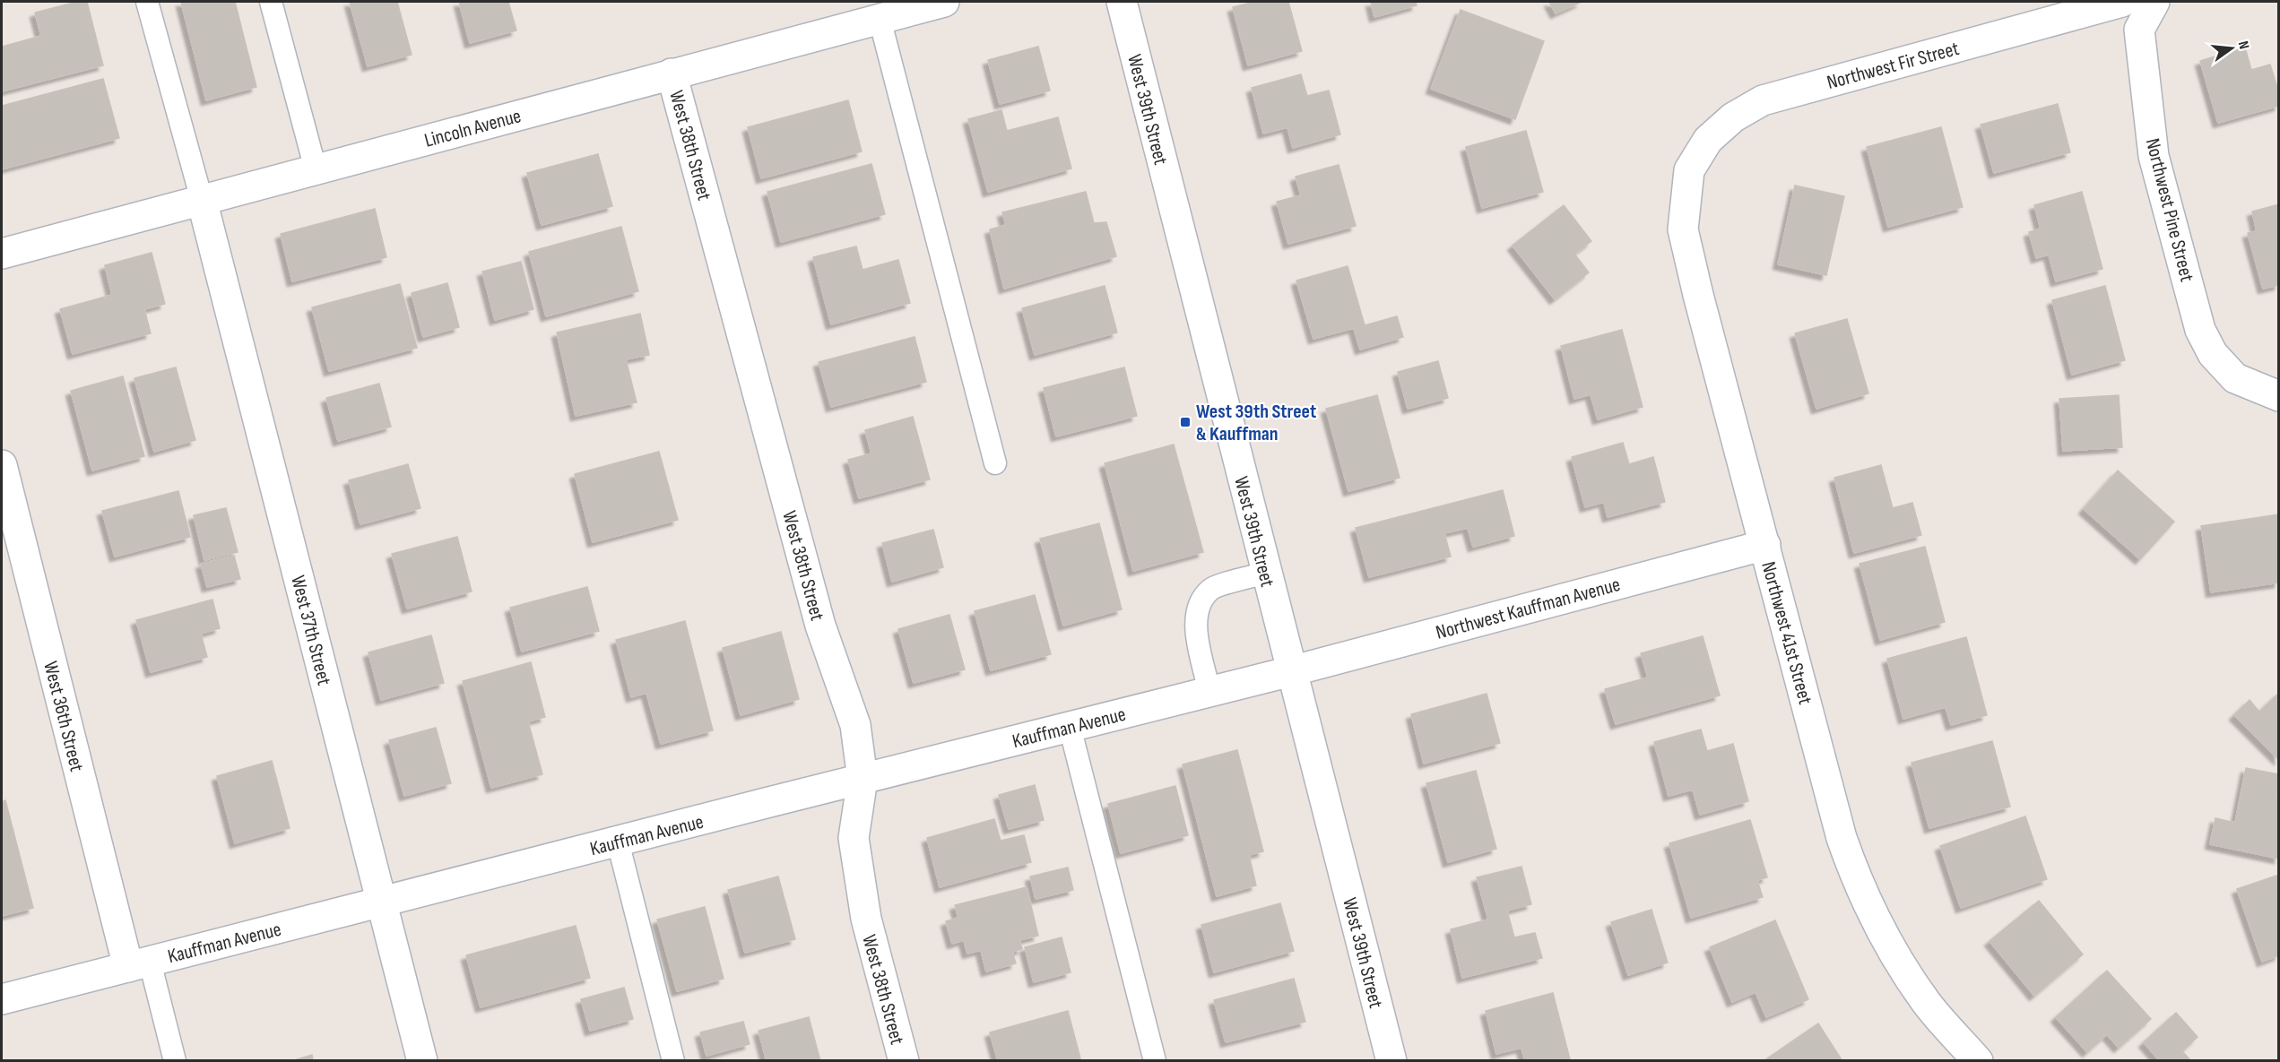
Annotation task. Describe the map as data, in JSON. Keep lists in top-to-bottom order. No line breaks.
{"streets":{"street":["Northwest Fir Street","West 39th Street","Lincoln Avenue","West 38th Street","Northwest Pine Street","Northwest Kauffman Avenue","West 37th Street","Northwest 41st Street","West 36th Street","Kauffman Avenue"]},"crossings":[["Northwest Fir Street","Northwest 41st Street"],["West 39th Street","Northwest Kauffman Avenue"],["West 39th Street","Kauffman Avenue"],["Lincoln Avenue","West 38th Street"],["Lincoln Avenue","West 37th Street"],["West 38th Street","Kauffman Avenue"],["Northwest Kauffman Avenue","Northwest 41st Street"],["Northwest Kauffman Avenue","Kauffman Avenue"],["West 37th Street","Kauffman Avenue"],["West 36th Street","Kauffman Avenue"]],"places":{"transit":["West 39th Street & Kauffman"]},"north":"right"}
